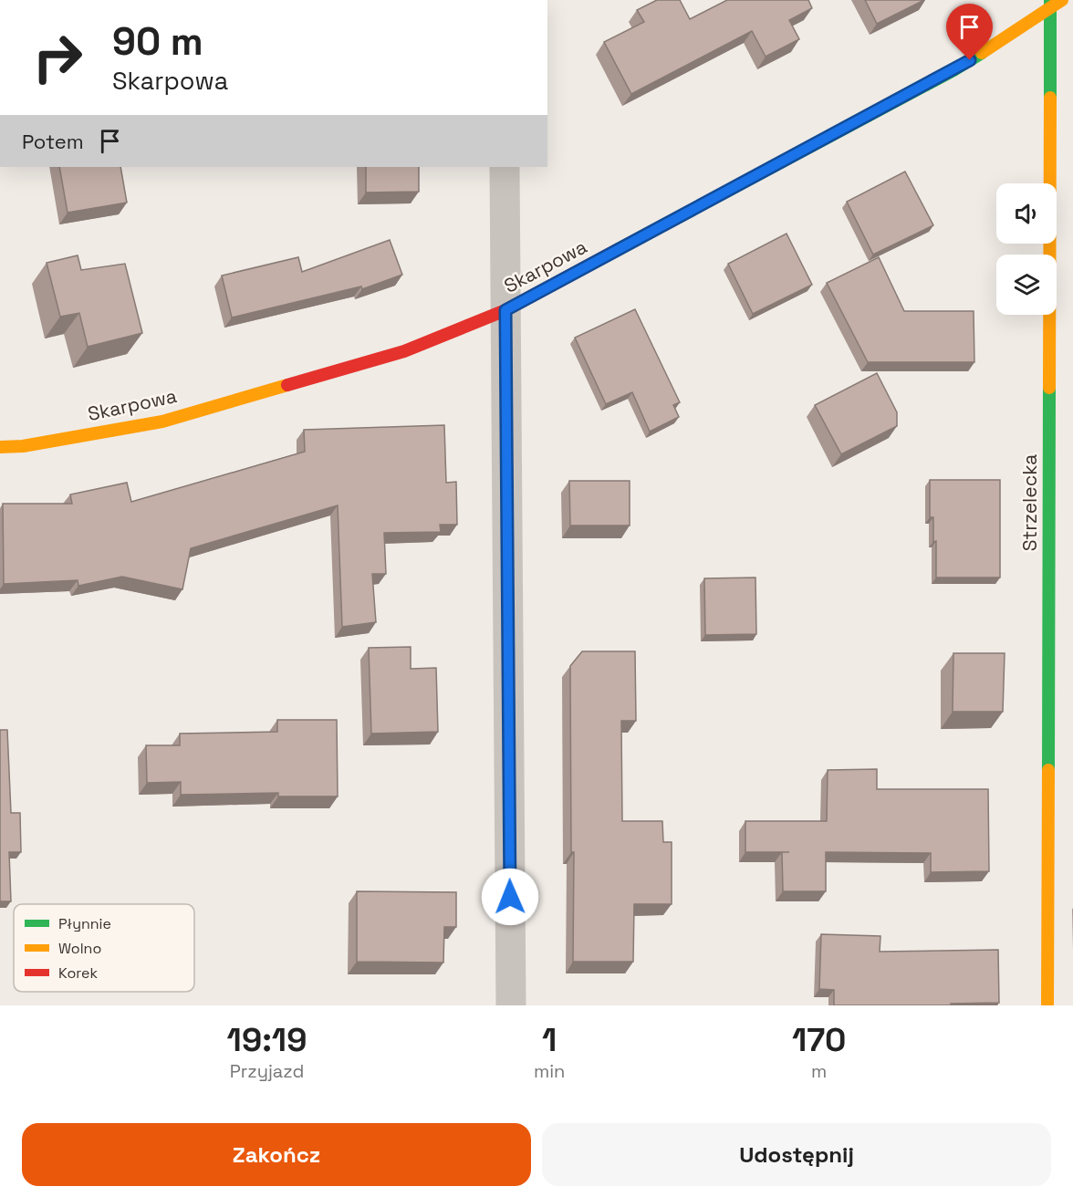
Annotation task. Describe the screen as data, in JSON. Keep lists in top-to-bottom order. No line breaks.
{"streets":{"street":["Skarpowa","Strzelecka"]},"crossings":[["Skarpowa","Strzelecka"]],"legend":["Płynnie","Wolno","Korek"],"page":{"turn":["90 m","Skarpowa"],"then":"Potem","eta":["19:19","Przyjazd","1","min","170","m"],"buttons":["Zakończ","Udostępnij"]}}
